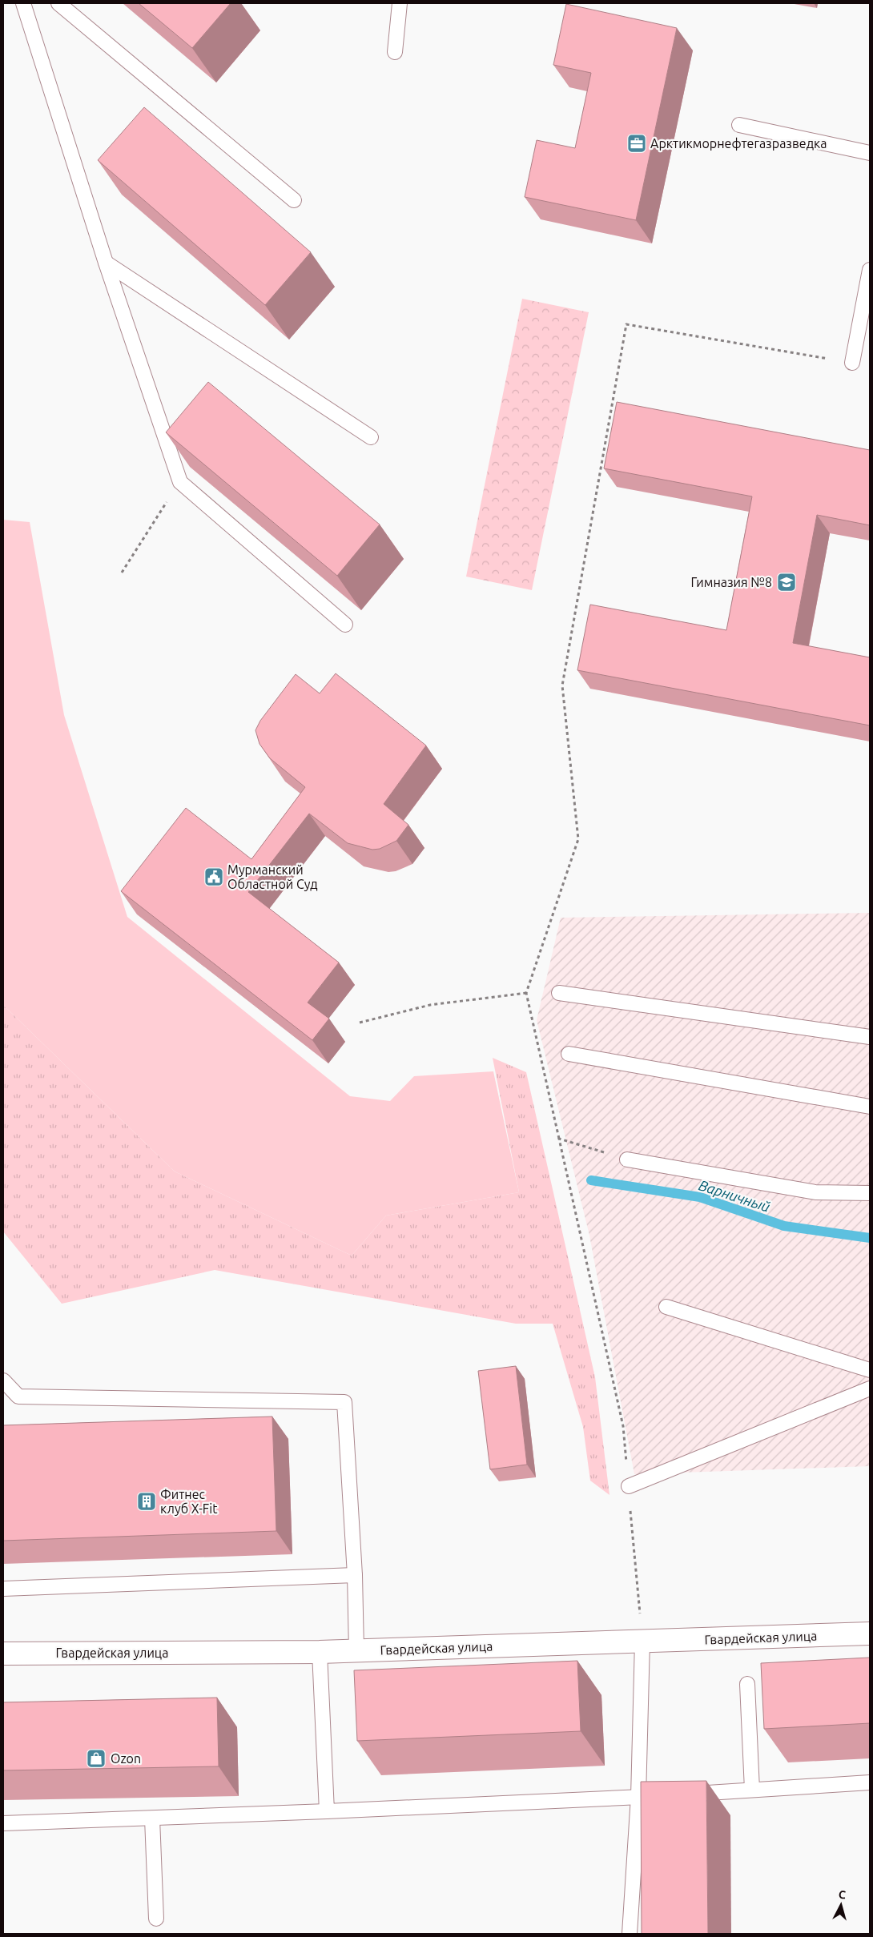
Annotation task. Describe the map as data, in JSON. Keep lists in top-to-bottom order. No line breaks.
{"streets":{"street":["Гвардейская улица"]},"water":["Варничный"],"places":{"office":["Арктикморнефтегазразведка"],"school or university":["Гимназия №8"],"public building":["Мурманский Областной Суд"],"building":["Фитнес клуб X-Fit"],"shop":["Ozon"]},"north":"top"}
